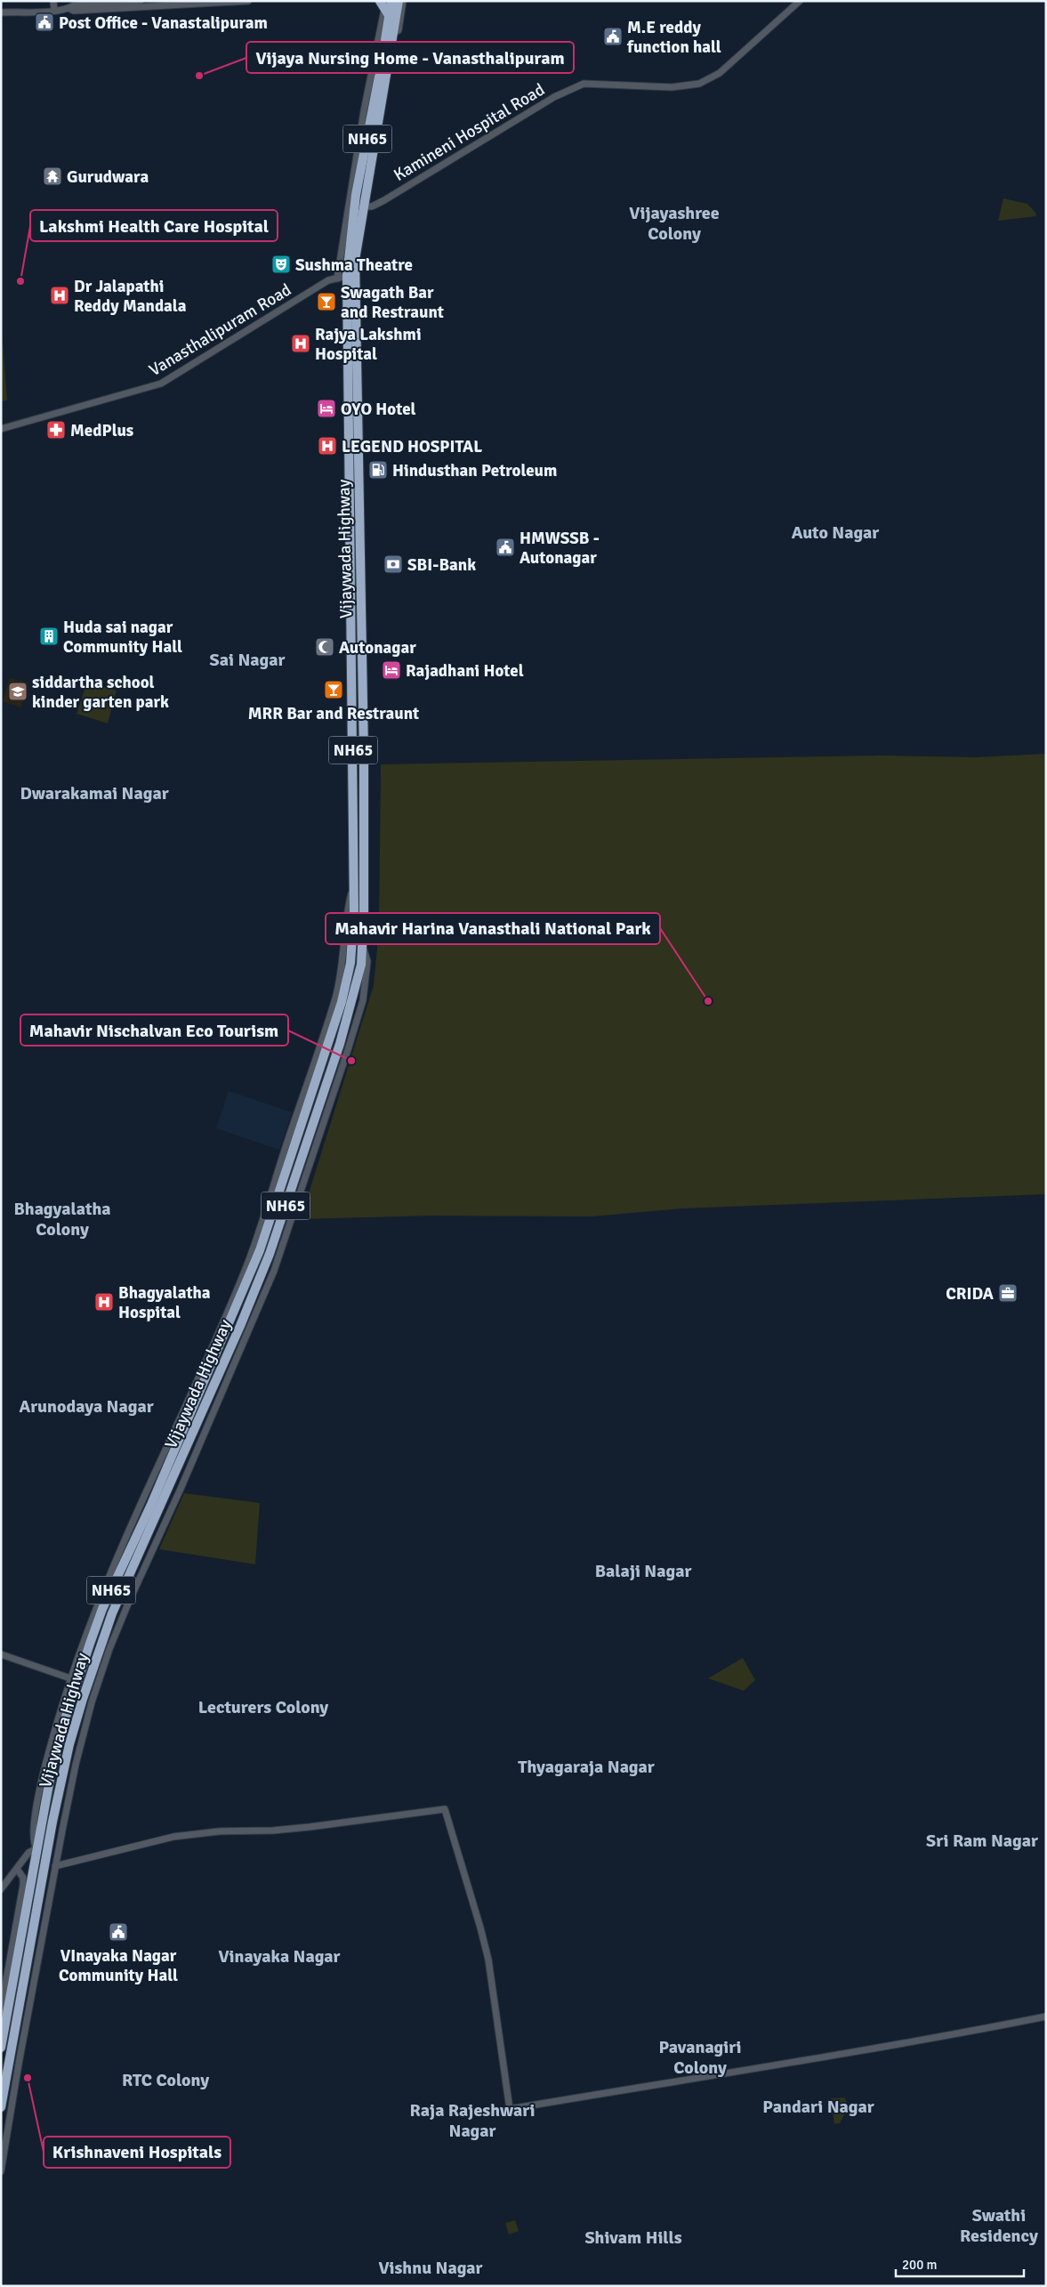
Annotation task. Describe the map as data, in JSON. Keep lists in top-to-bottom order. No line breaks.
{"streets":{"highway":["NH65","Vijaywada Highway"],"street":["Kamineni Hospital Road","Vanasthalipuram Road"]},"crossings":[["Kamineni Hospital Road","Vijaywada Highway"],["Vanasthalipuram Road","Vijaywada Highway"]],"districts":["Vijayashree Colony","Auto Nagar","Sai Nagar","Dwarakamai Nagar","Bhagyalatha Colony","Arunodaya Nagar","Balaji Nagar","Lecturers Colony","Thyagaraja Nagar","Sri Ram Nagar","Vinayaka Nagar","Pavanagiri Colony","RTC Colony","Pandari Nagar","Raja Rajeshwari Nagar","Swathi Residency","Shivam Hills","Vishnu Nagar"],"places":{"public building":["Post Office - Vanastalipuram","M.E reddy function hall","HMWSSB - Autonagar","VInayaka Nagar Community Hall"],"other":["Vijaya Nursing Home - Vanasthalipuram","Lakshmi Health Care Hospital","Mahavir Harina Vanasthali National Park","Mahavir Nischalvan Eco Tourism","Krishnaveni Hospitals"],"temple":["Gurudwara"],"theatre":["Sushma Theatre"],"hospital":["Dr Jalapathi Reddy Mandala","Rajya Lakshmi Hospital","LEGEND HOSPITAL","Bhagyalatha Hospital"],"bar":["Swagath Bar and Restraunt","MRR Bar and Restraunt"],"hotel":["OYO Hotel","Rajadhani Hotel"],"pharmacy":["MedPlus"],"fuel station":["Hindusthan Petroleum"],"bank":["SBI-Bank"],"building":["Huda sai nagar Community Hall"],"mosque":["Autonagar"],"school or university":["siddartha school kinder garten park"],"office":["CRIDA"]},"scale_bar":"200 m"}
